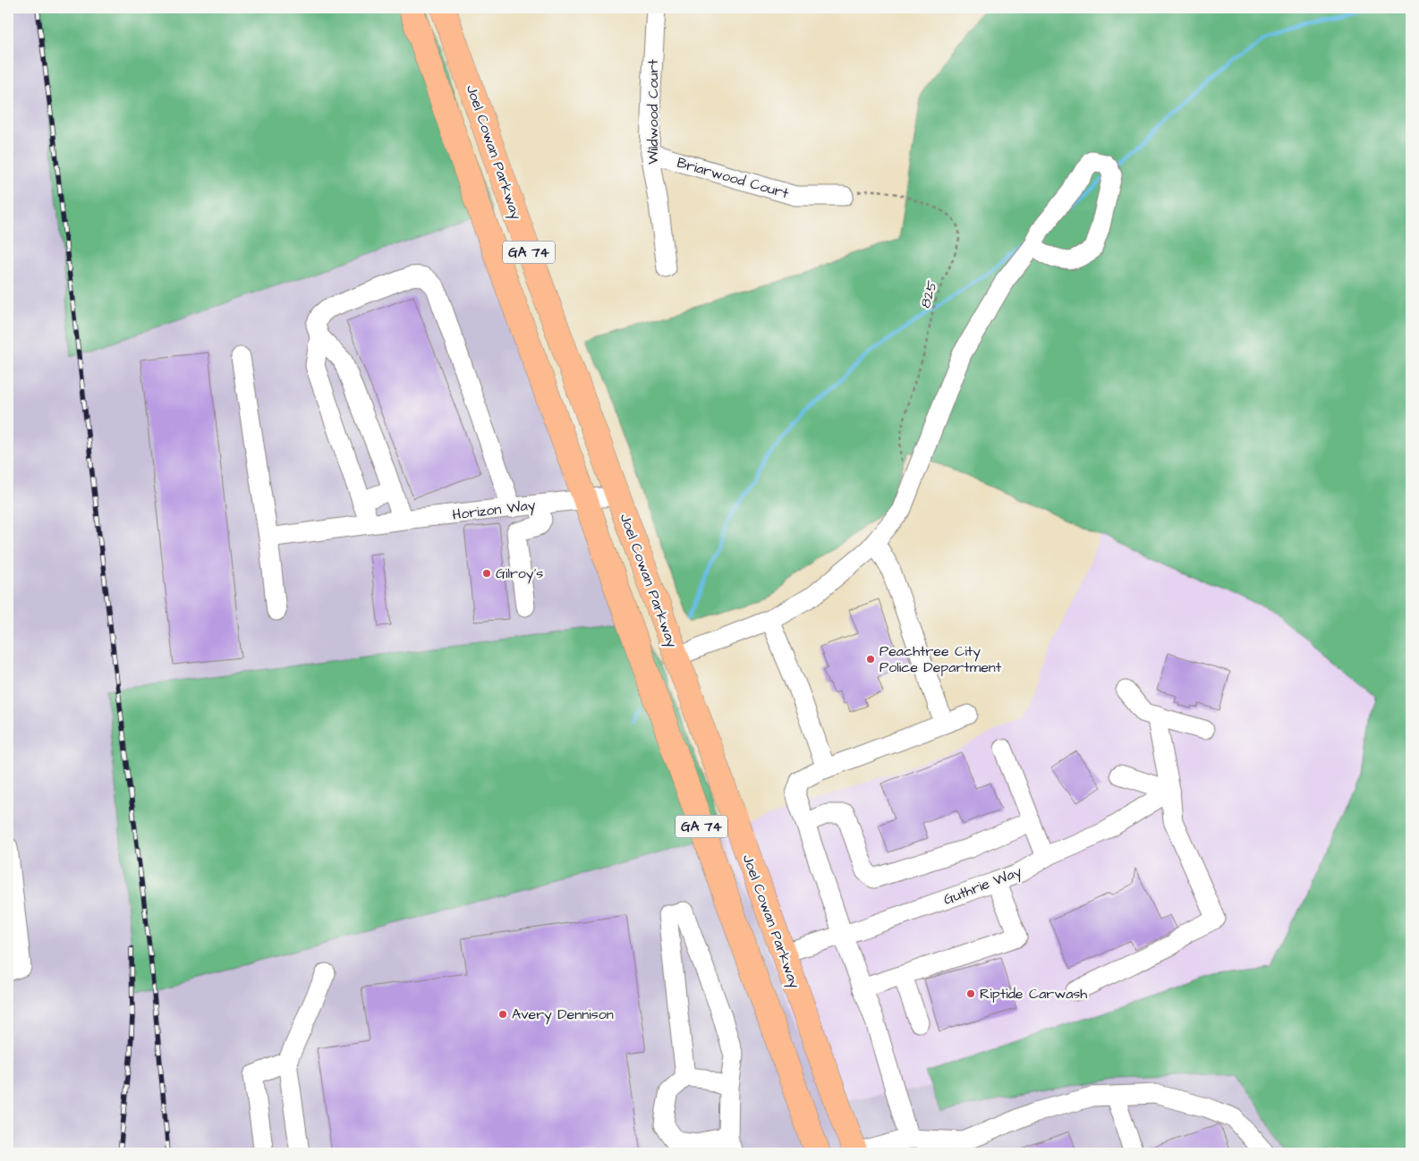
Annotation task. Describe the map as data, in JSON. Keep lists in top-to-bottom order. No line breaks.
{"streets":{"main road":["Joel Cowan Parkway","GA 74"],"street":["Wildwood Court","Briarwood Court","Horizon Way","Guthrie Way"],"path":["825"]},"crossings":[["Wildwood Court","Briarwood Court"],["Joel Cowan Parkway","Horizon Way"],["Joel Cowan Parkway","Guthrie Way"],["Briarwood Court","825"],["GA 74","Horizon Way"]],"places":["Gilroy's","Peachtree City Police Department","Riptide Carwash","Avery Dennison"]}
